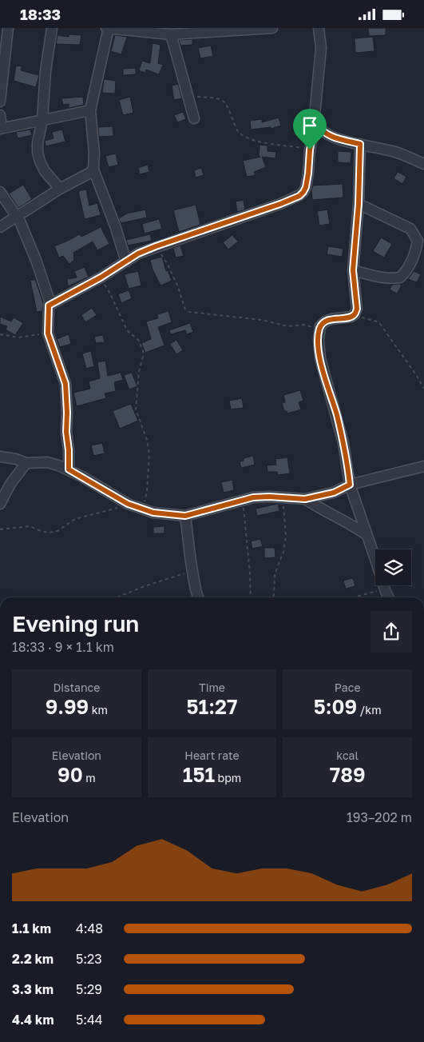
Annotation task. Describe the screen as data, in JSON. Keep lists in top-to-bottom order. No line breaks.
{"page":{"status":"18:33","heading":["Evening run","18:33 · 9 × 1.1 km"],"stats":[["Distance","9.99 km"],["Time","51:27"],["Pace","5:09 /km"],["Elevation","90 m"],["Heart rate","151 bpm"],["kcal","789"]],"chart":["Elevation","193–202 m"],"list":[{"name":"1.1 km","note":"4:48"},{"name":"2.2 km","note":"5:23"},{"name":"3.3 km","note":"5:29"},{"name":"4.4 km","note":"5:44"}]}}
